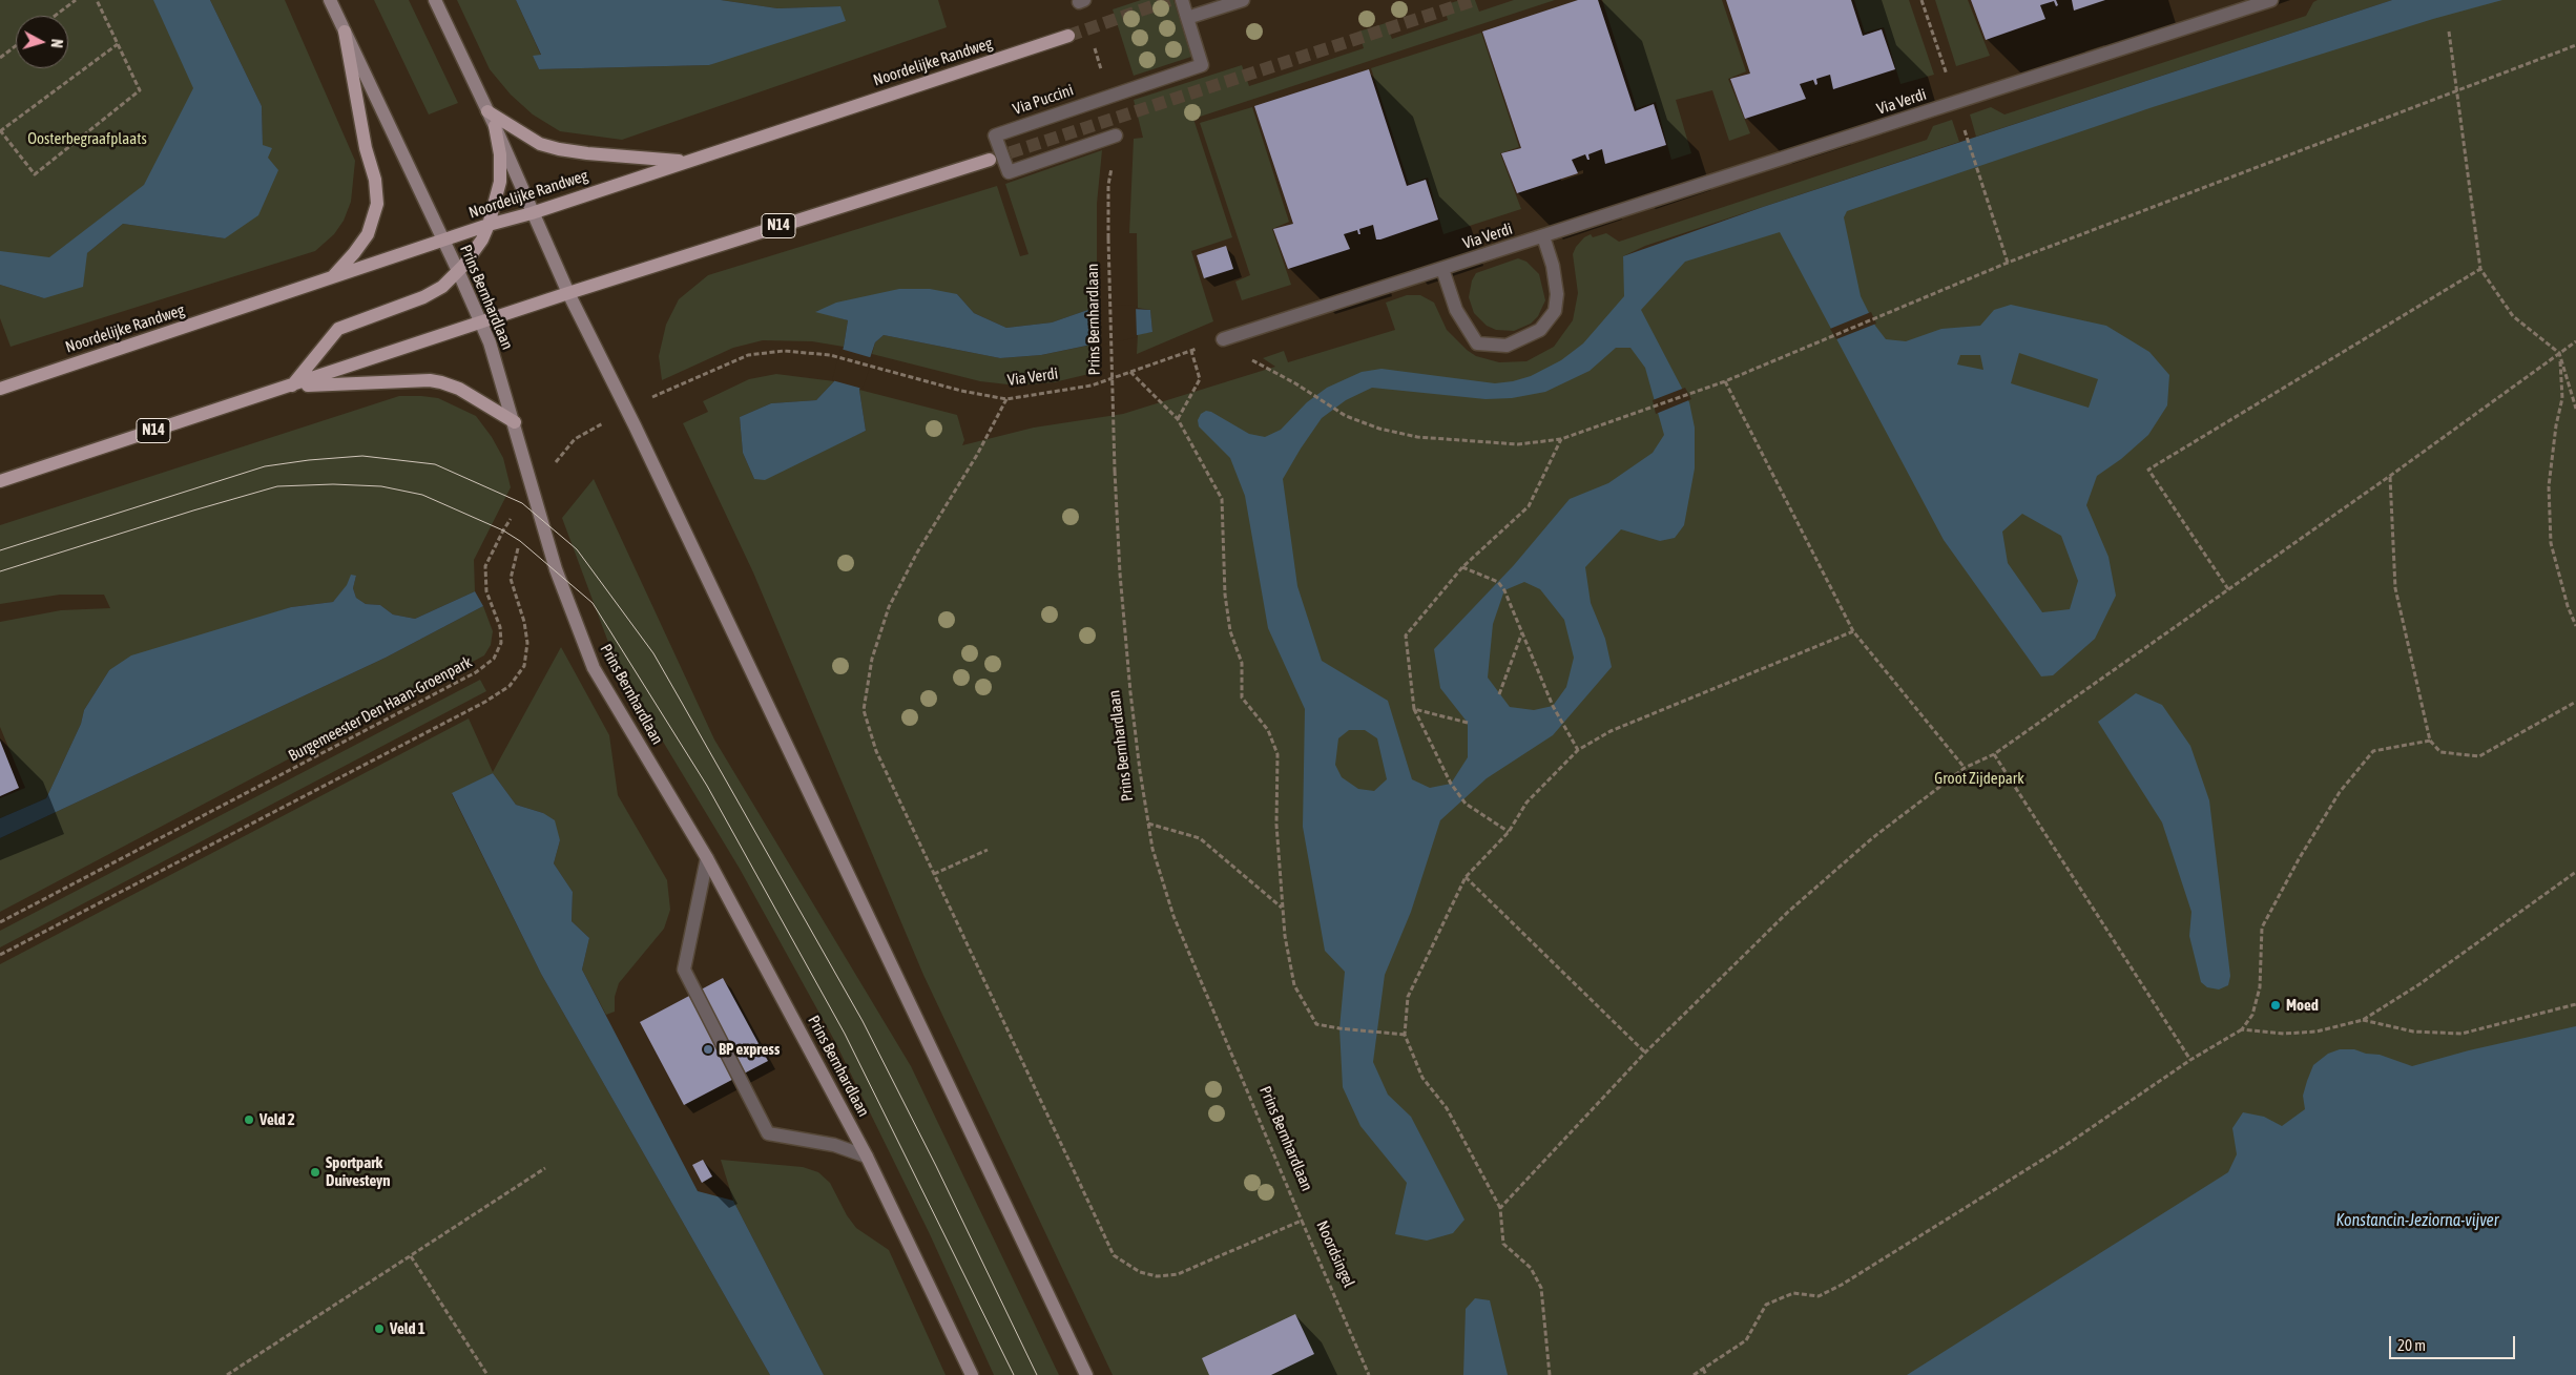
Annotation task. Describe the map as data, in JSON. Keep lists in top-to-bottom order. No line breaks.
{"streets":{"main road":["Noordelijke Randweg","N14","Prins Bernhardlaan"],"street":["Via Puccini","Via Verdi"],"path":["Burgemeester Den Haan-Groenpark","Noordsingel"]},"crossings":[["Noordelijke Randweg","Prins Bernhardlaan"],["Via Verdi","Burgemeester Den Haan-Groenpark"],["N14","Prins Bernhardlaan"],["Prins Bernhardlaan","Burgemeester Den Haan-Groenpark"],["Prins Bernhardlaan","Noordsingel"]],"water":["Konstancin-Jeziorna-vijver"],"parks":["Oosterbegraafplaats","Groot Zijdepark"],"places":["Moed","BP express","Veld 2","Sportpark Duivesteyn","Veld 1"],"scale_bar":"20 m","north":"right"}
